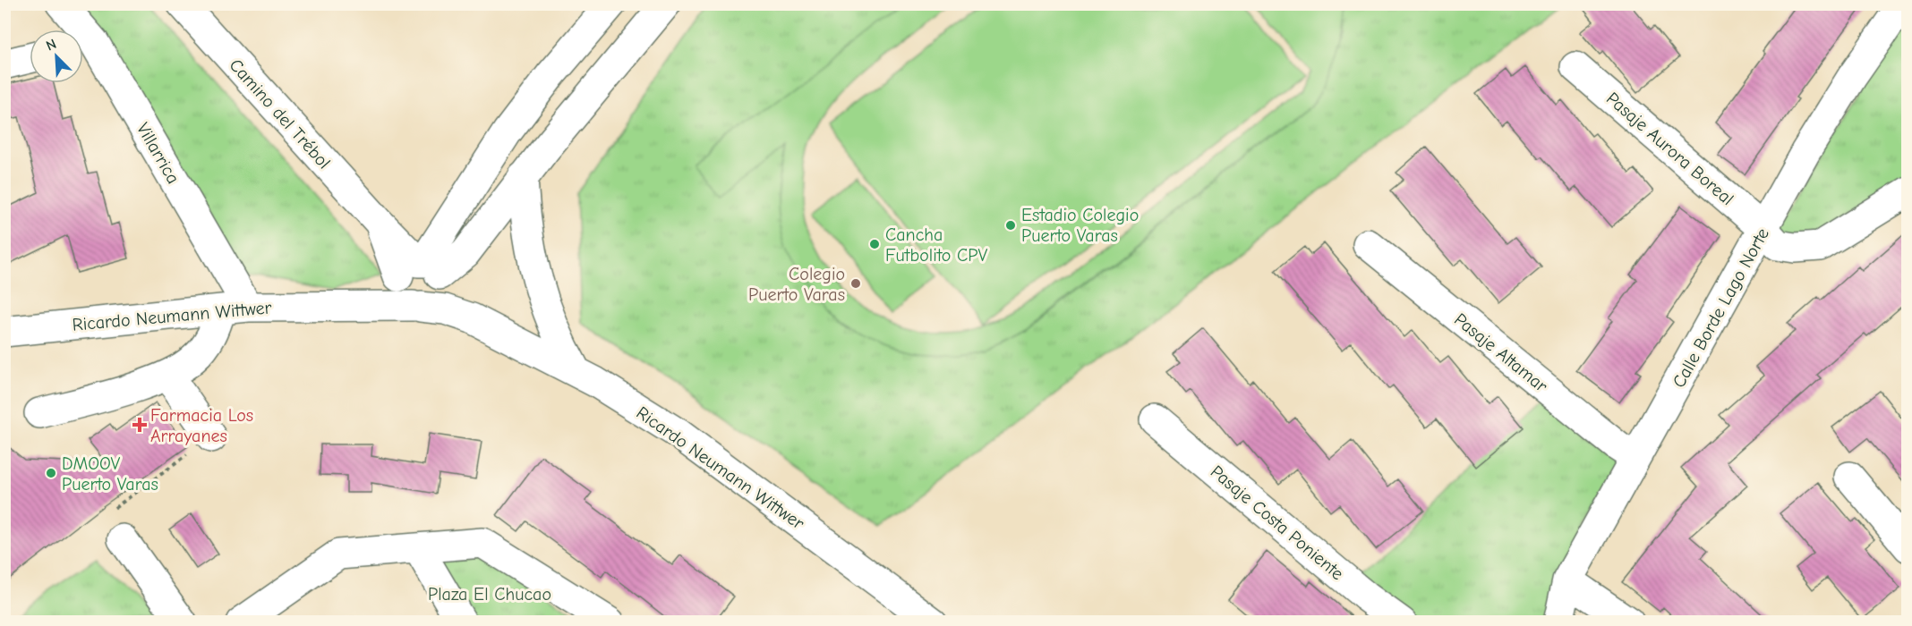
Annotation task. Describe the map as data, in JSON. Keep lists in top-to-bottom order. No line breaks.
{"streets":{"street":["Camino del Trébol","Pasaje Aurora Boreal","Villarrica","Calle Borde Lago Norte","Ricardo Neumann Wittwer","Pasaje Altamar","Pasaje Costa Poniente"]},"crossings":[["Camino del Trébol","Ricardo Neumann Wittwer"],["Pasaje Aurora Boreal","Calle Borde Lago Norte"],["Villarrica","Ricardo Neumann Wittwer"],["Calle Borde Lago Norte","Pasaje Altamar"]],"parks":["Plaza El Chucao"],"places":{"other":["Estadio Colegio Puerto Varas","Cancha Futbolito CPV","Colegio Puerto Varas","DMOOV Puerto Varas"],"health":["Farmacia Los Arrayanes"]},"north":"top left"}
